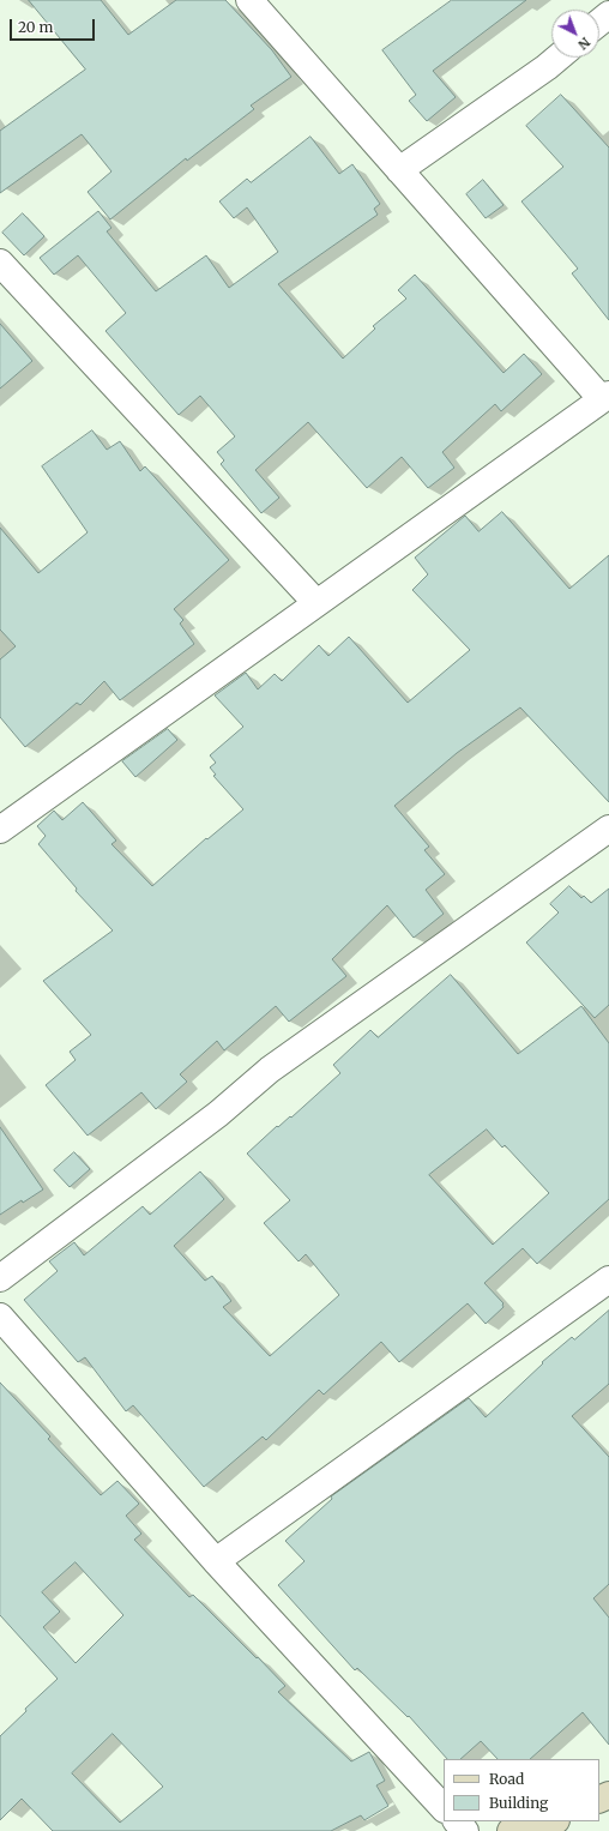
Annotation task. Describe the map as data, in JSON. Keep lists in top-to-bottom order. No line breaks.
{"legend":["Road","Building"],"scale_bar":"20 m","north":"bottom right"}
